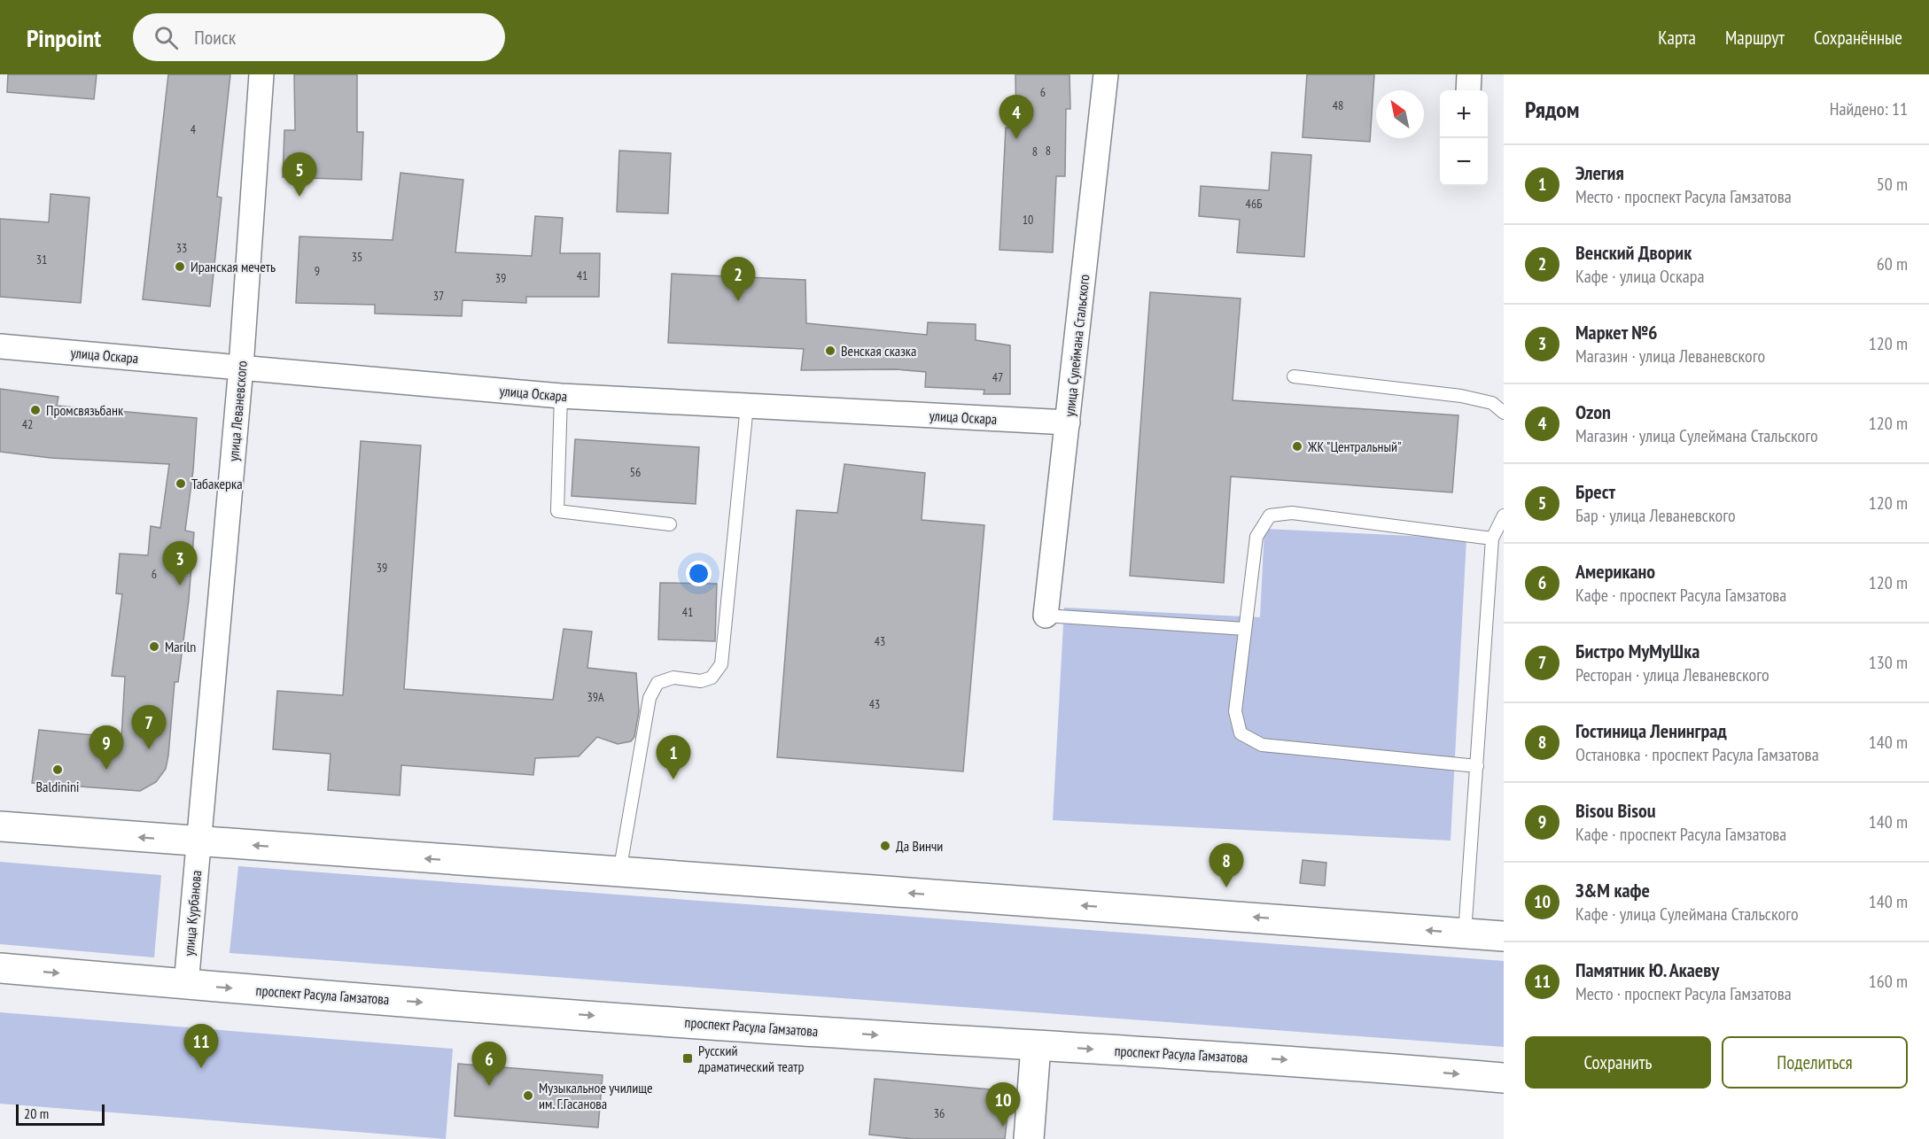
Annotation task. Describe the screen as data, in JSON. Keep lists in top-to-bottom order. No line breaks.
{"streets":{"main road":["проспект Расула Гамзатова"],"street":["улица Сулеймана Стальского","улица Оскара","улица Леваневского","улица Курбанова"]},"crossings":[["улица Сулеймана Стальского","улица Оскара"],["улица Оскара","улица Леваневского"],["улица Леваневского","улица Курбанова"],["улица Курбанова","проспект Расула Гамзатова"]],"places":{"other":["Иранская мечеть","Венская сказка","Промсвязьбанк","ЖК \"Центральный\"","Табакерка","Mariln","Baldinini","Да Винчи","Музыкальное училище им. Г.Гасанова"],"transit":["Русский драматический театр"]},"house_numbers":["6","48","4","8","8","46Б","10","33","35","31","9","41","39","37","47","42","56","39","6","41","43","39А","43","36"],"scale_bar":"20 m","north":"top left","page":{"header":"Pinpoint","search":"Поиск","nav":["Карта","Маршрут","Сохранённые"],"heading":["Рядом","Найдено: 11"],"map_buttons":["+","−"],"pins":["4","5","2","3","7","9","1","8","11","6","10"],"list":[{"mark":"1","name":"Элегия","note":"Место · проспект Расула Гамзатова","value":"50 m"},{"mark":"2","name":"Венский Дворик","note":"Кафе · улица Оскара","value":"60 m"},{"mark":"3","name":"Маркет №6","note":"Магазин · улица Леваневского","value":"120 m"},{"mark":"4","name":"Ozon","note":"Магазин · улица Сулеймана Стальского","value":"120 m"},{"mark":"5","name":"Брест","note":"Бар · улица Леваневского","value":"120 m"},{"mark":"6","name":"Американо","note":"Кафе · проспект Расула Гамзатова","value":"120 m"},{"mark":"7","name":"Бистро МуМуШка","note":"Ресторан · улица Леваневского","value":"130 m"},{"mark":"8","name":"Гостиница Ленинград","note":"Остановка · проспект Расула Гамзатова","value":"140 m"},{"mark":"9","name":"Bisou Bisou","note":"Кафе · проспект Расула Гамзатова","value":"140 m"},{"mark":"10","name":"З&М кафе","note":"Кафе · улица Сулеймана Стальского","value":"140 m"},{"mark":"11","name":"Памятник Ю. Акаеву","note":"Место · проспект Расула Гамзатова","value":"160 m"}],"buttons":["Сохранить","Поделиться"],"scale":"20 m"}}
